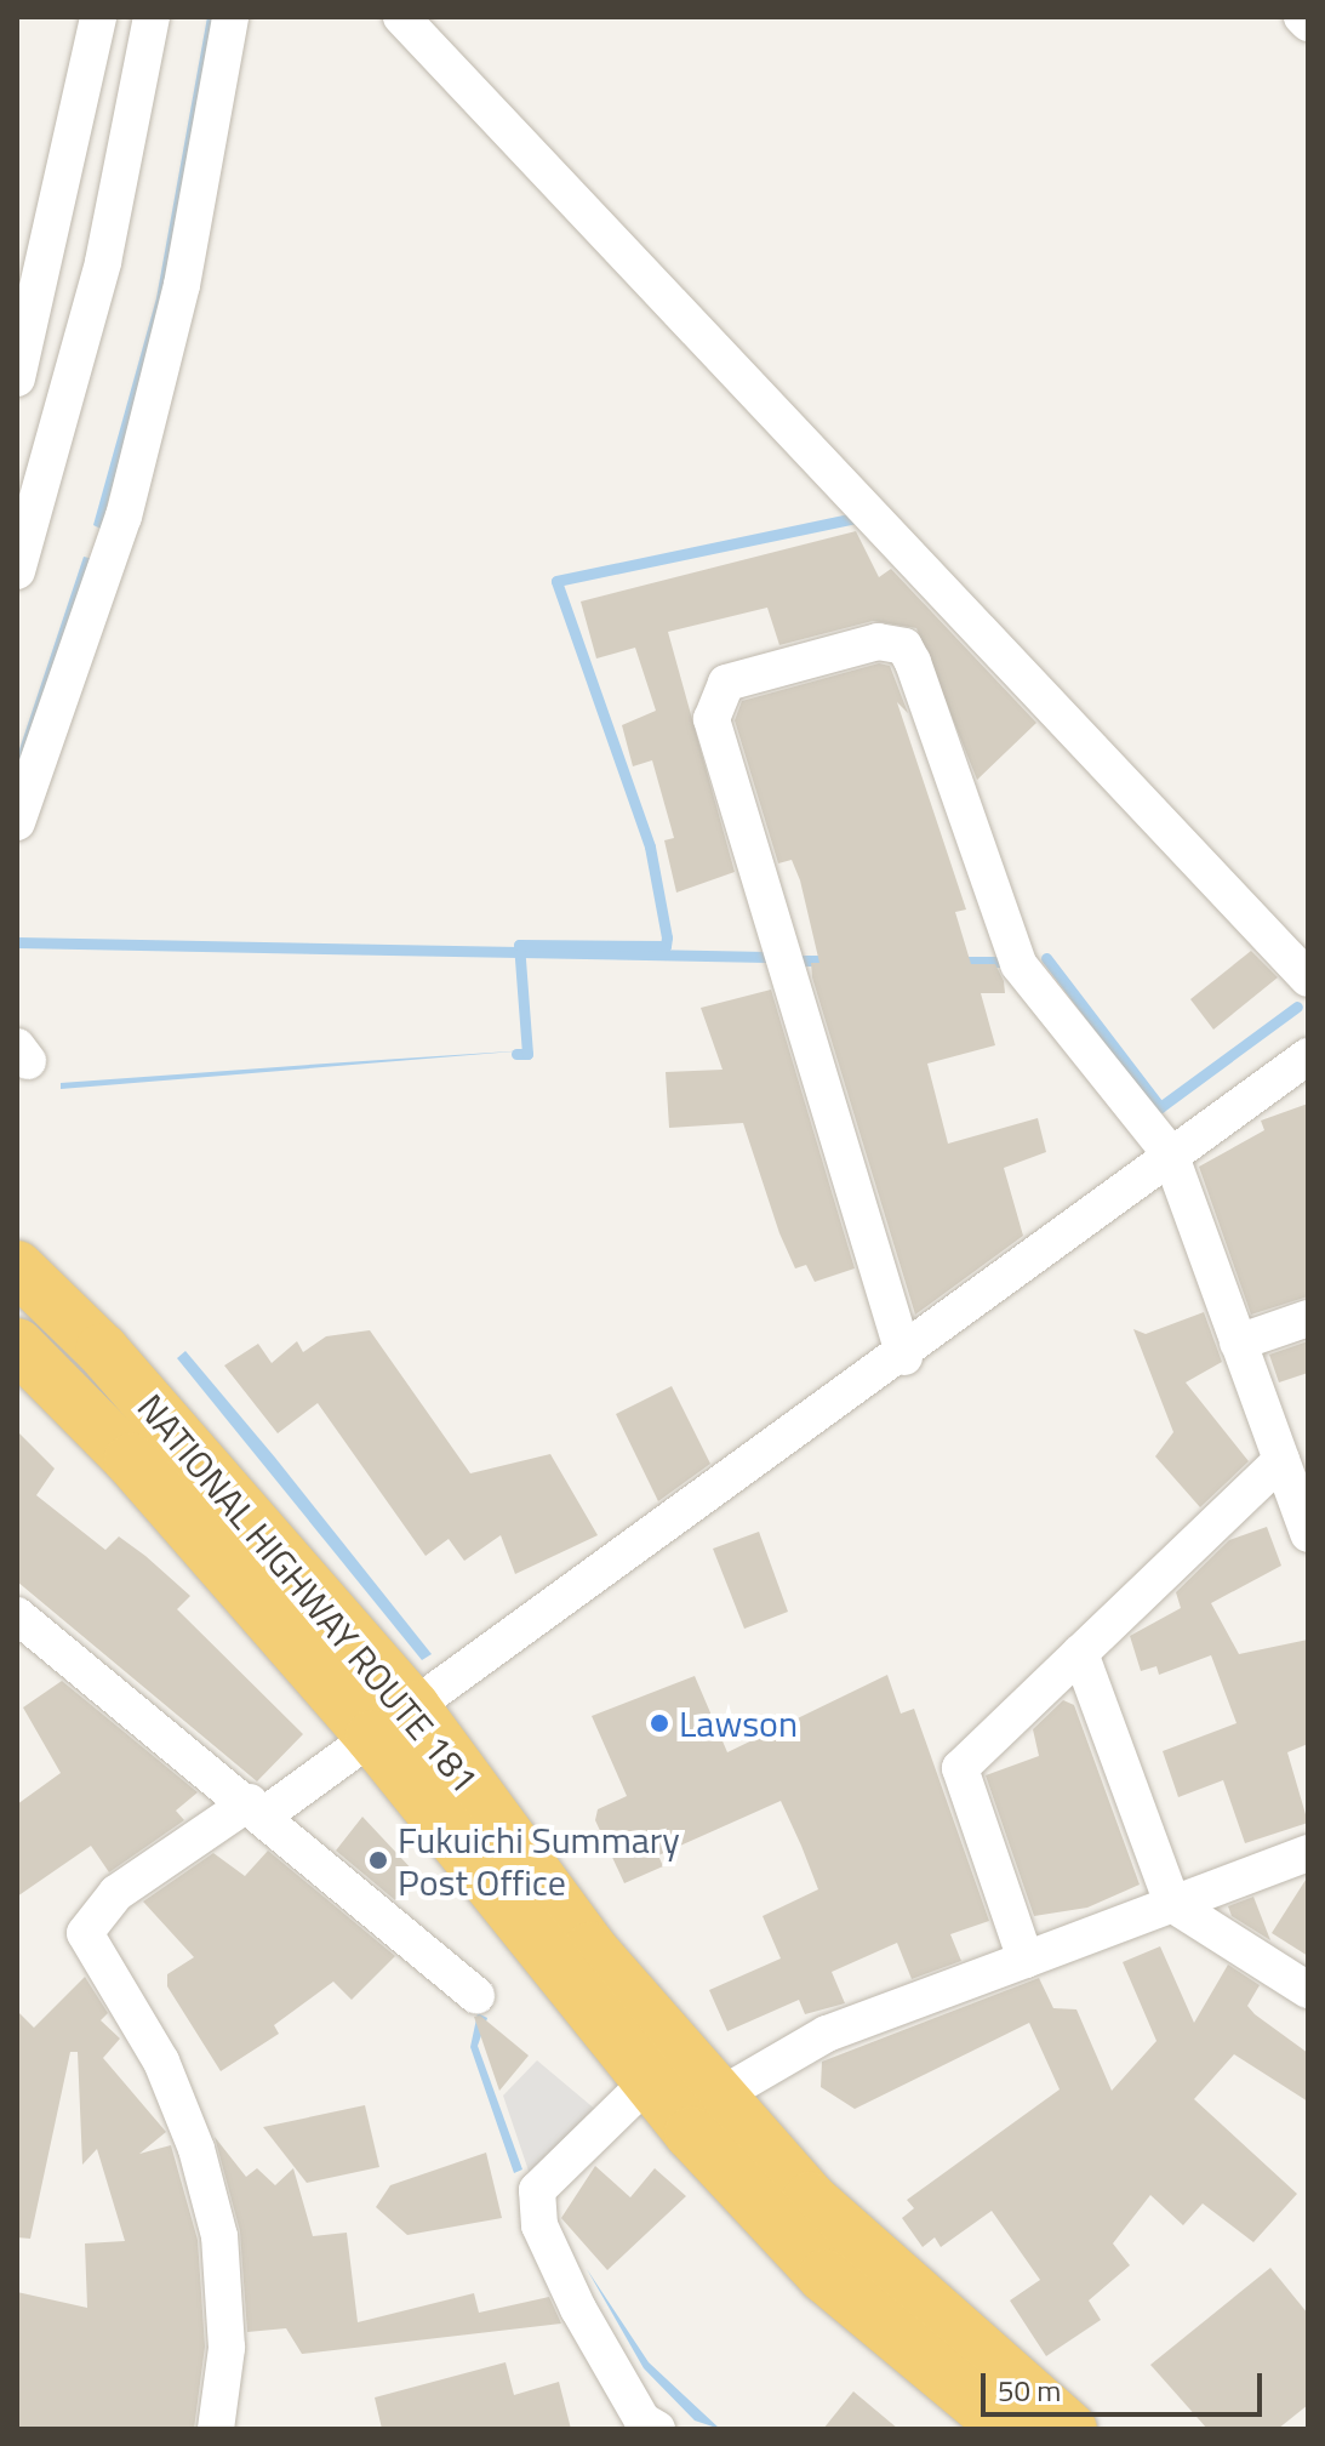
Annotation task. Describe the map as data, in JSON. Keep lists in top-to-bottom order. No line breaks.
{"streets":{"highway":["NATIONAL HIGHWAY ROUTE 181"]},"places":["Lawson","Fukuichi Summary Post Office"],"scale_bar":"50 m"}
